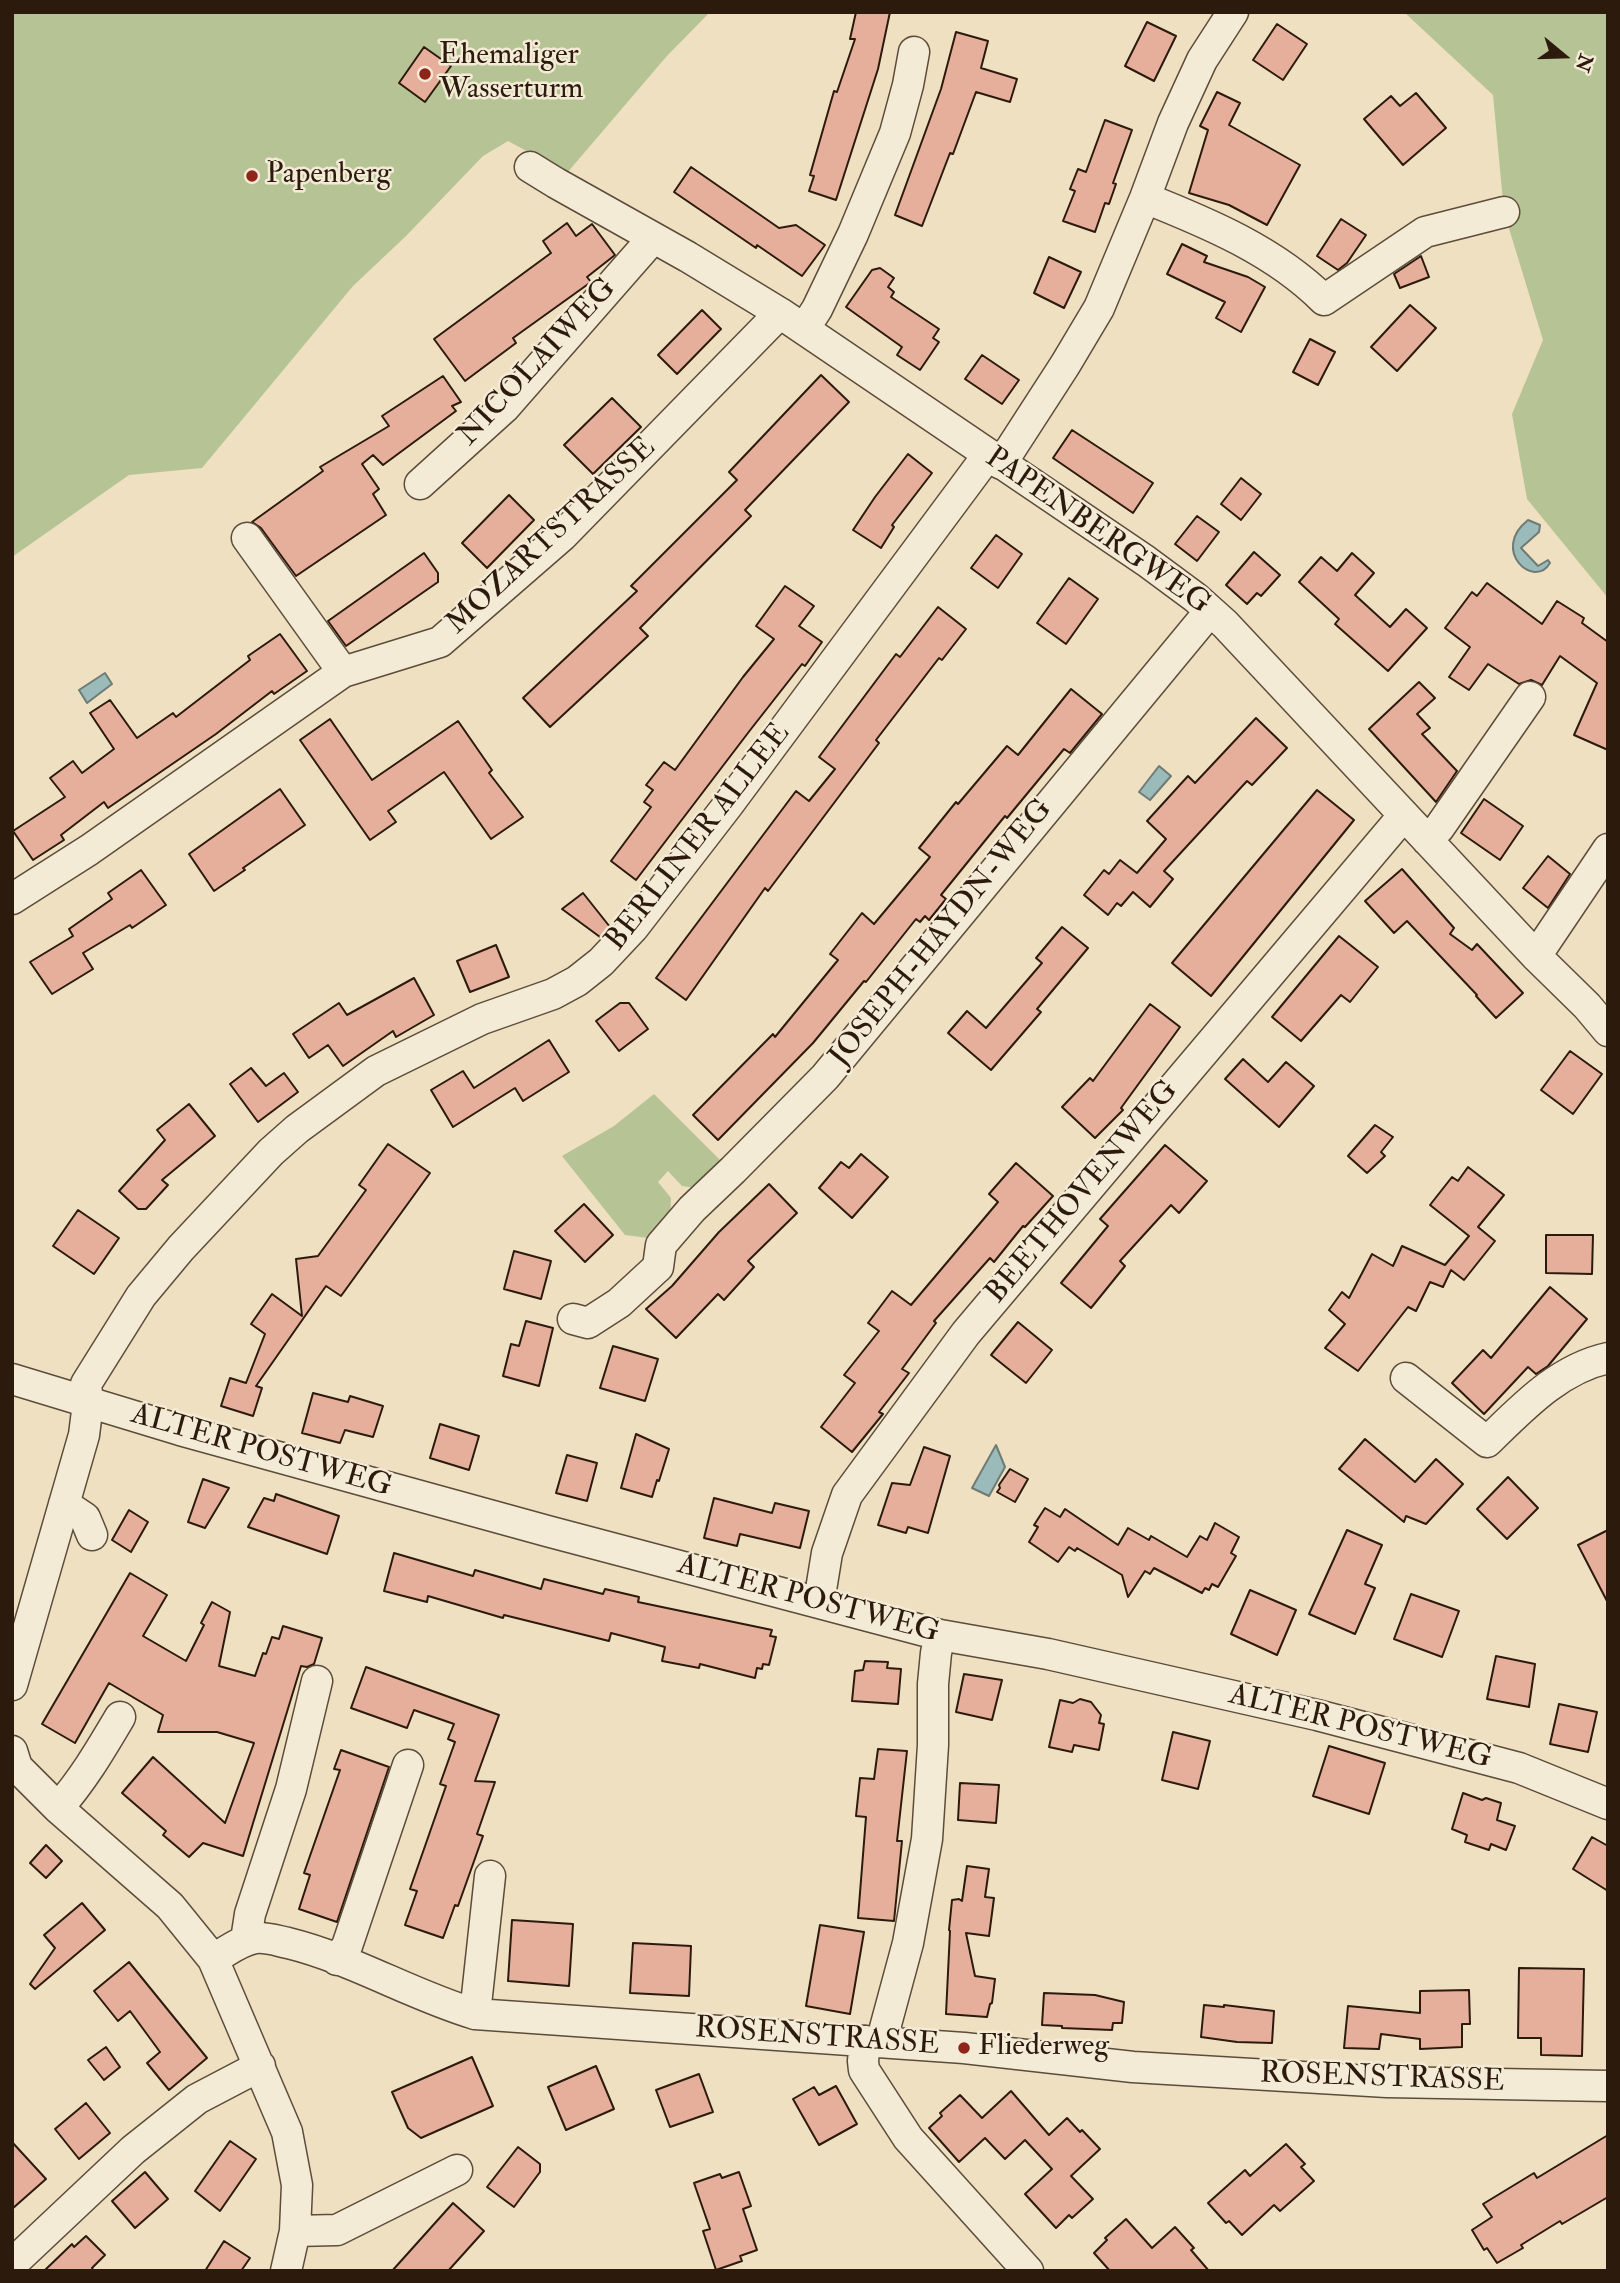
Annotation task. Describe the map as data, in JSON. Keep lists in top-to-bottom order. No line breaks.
{"streets":{"street":["NICOLAIWEG","PAPENBERGWEG","MOZARTSTRASSE","BERLINER ALLEE","JOSEPH-HAYDN-WEG","BEETHOVENWEG","ALTER POSTWEG","ROSENSTRASSE"]},"crossings":[["NICOLAIWEG","PAPENBERGWEG"],["PAPENBERGWEG","MOZARTSTRASSE"],["PAPENBERGWEG","BERLINER ALLEE"],["PAPENBERGWEG","JOSEPH-HAYDN-WEG"],["PAPENBERGWEG","BEETHOVENWEG"],["BERLINER ALLEE","ALTER POSTWEG"],["BEETHOVENWEG","ALTER POSTWEG"]],"places":["Ehemaliger Wasserturm","Papenberg","Fliederweg"],"north":"right"}
